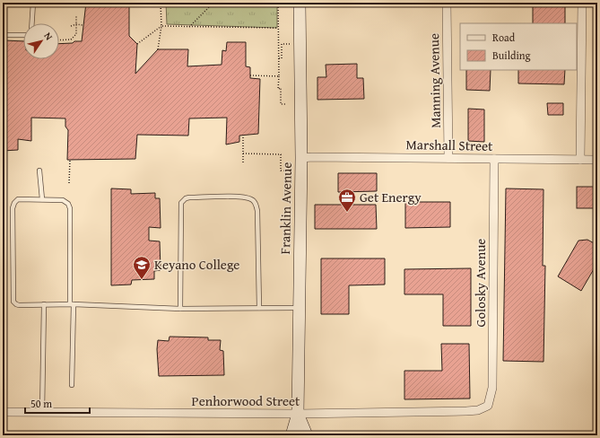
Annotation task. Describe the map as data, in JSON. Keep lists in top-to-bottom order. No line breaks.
{"streets":{"main road":["Franklin Avenue"],"street":["Manning Avenue","Marshall Street","Golosky Avenue","Penhorwood Street"]},"crossings":[["Manning Avenue","Marshall Street"],["Marshall Street","Franklin Avenue"],["Marshall Street","Golosky Avenue"],["Franklin Avenue","Penhorwood Street"],["Golosky Avenue","Penhorwood Street"]],"places":{"office":["Get Energy"],"school or university":["Keyano College"]},"legend":["Road","Building"],"scale_bar":"50 m","north":"top right"}
